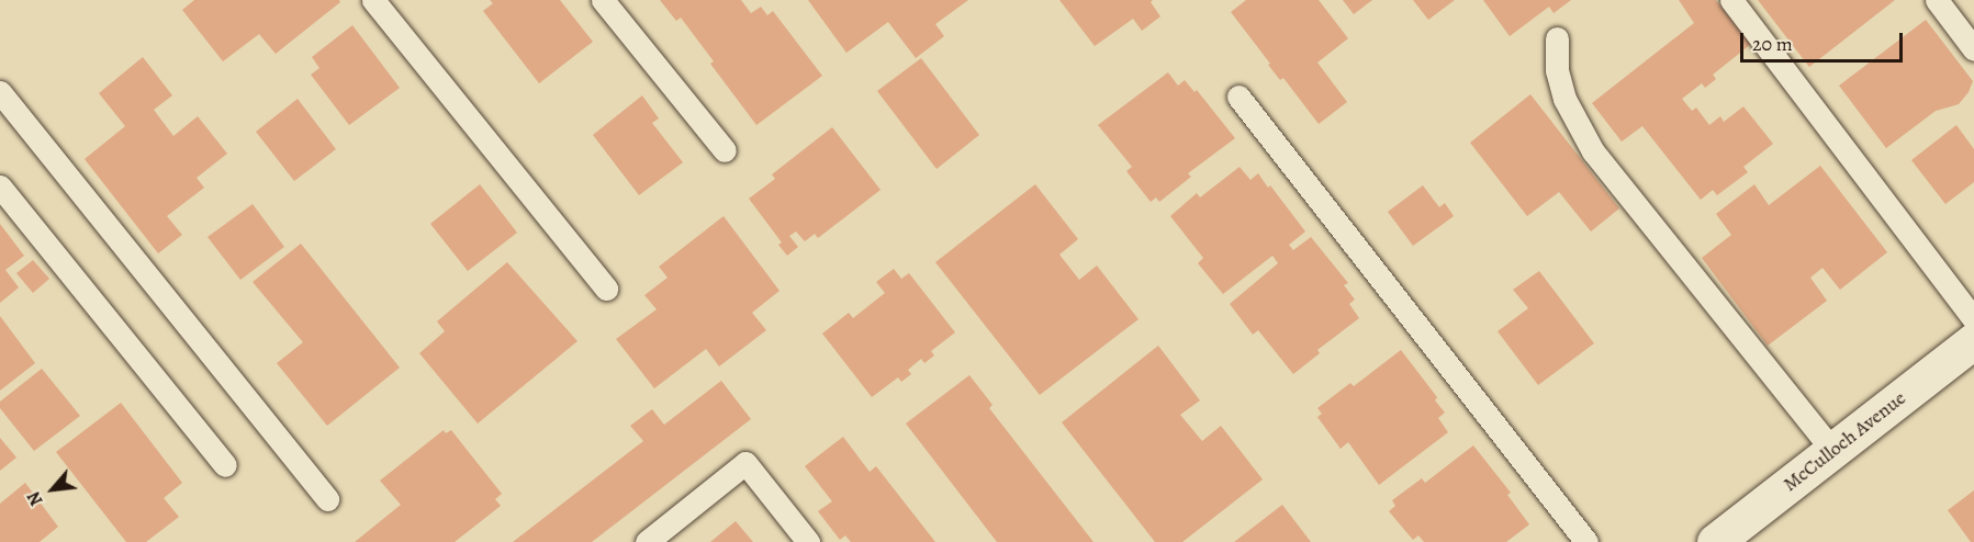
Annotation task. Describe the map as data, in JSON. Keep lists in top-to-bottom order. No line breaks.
{"streets":{"street":["McCulloch Avenue"]},"scale_bar":"20 m","north":"bottom left"}
